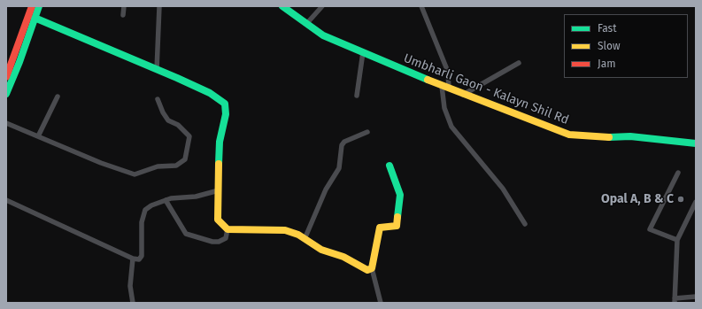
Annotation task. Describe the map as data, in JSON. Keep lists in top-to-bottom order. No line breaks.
{"streets":{"street":["Umbharli Gaon - Kalayn Shil Rd"]},"places":["Opal A, B & C"],"legend":["Fast","Slow","Jam"]}
